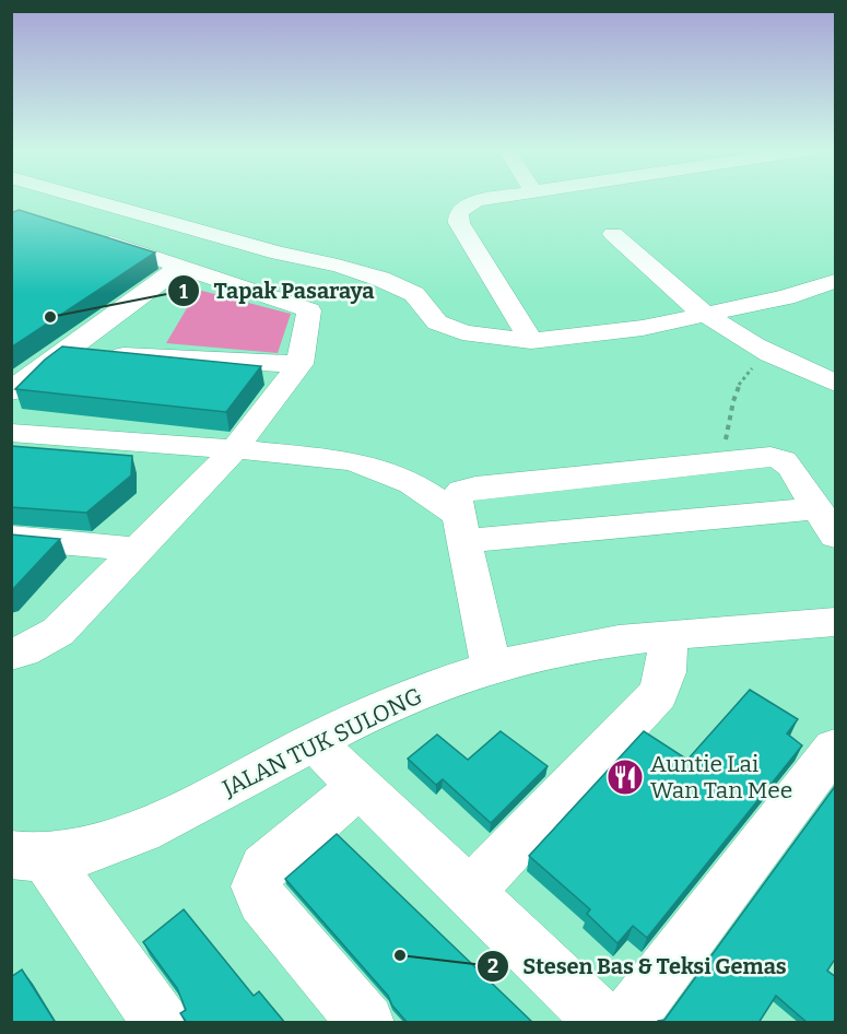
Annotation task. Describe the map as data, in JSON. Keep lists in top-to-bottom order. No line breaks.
{"streets":{"street":["JALAN TUK SULONG"]},"places":{"other":["Tapak Pasaraya","Stesen Bas & Teksi Gemas"],"restaurant":["Auntie Lai Wan Tan Mee"]}}
